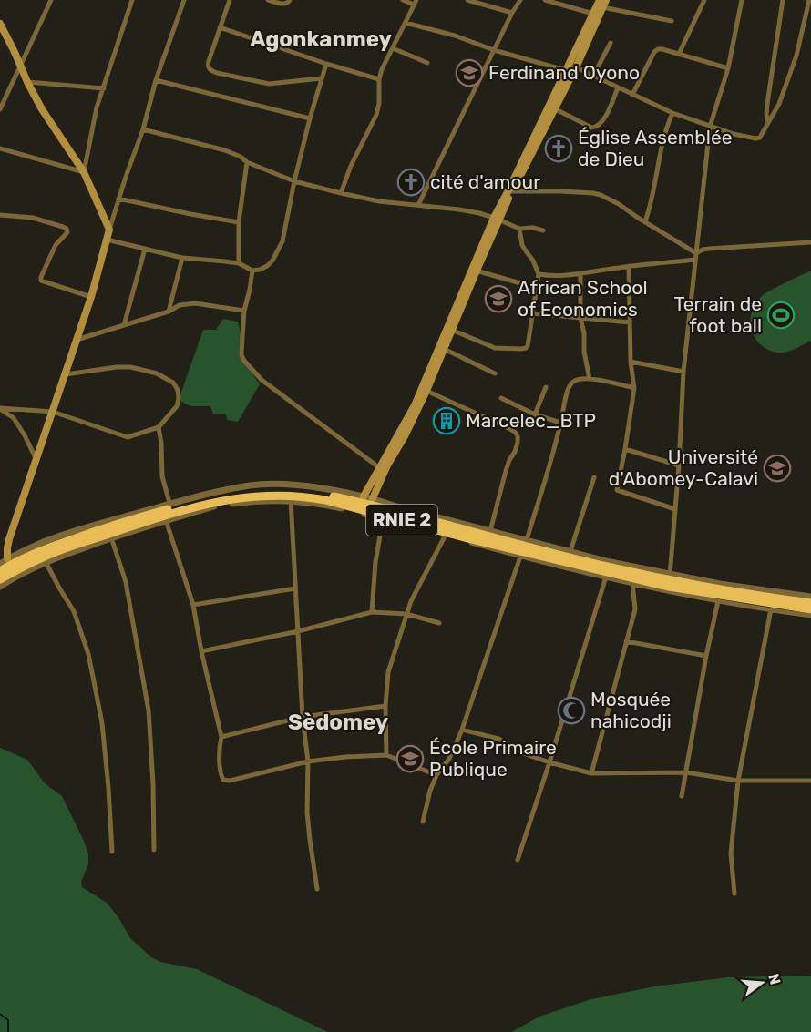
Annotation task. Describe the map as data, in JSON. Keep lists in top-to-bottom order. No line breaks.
{"streets":{"highway":["RNIE 2"]},"districts":["Agonkanmey","Sèdomey"],"places":{"school or university":["Ferdinand Oyono","African School of Economics","Université d'Abomey-Calavi","École Primaire Publique"],"church":["Église Assemblée de Dieu","cité d'amour"],"sports":["Terrain de foot ball"],"building":["Marcelec_BTP"],"mosque":["Mosquée nahicodji"]},"north":"right"}
